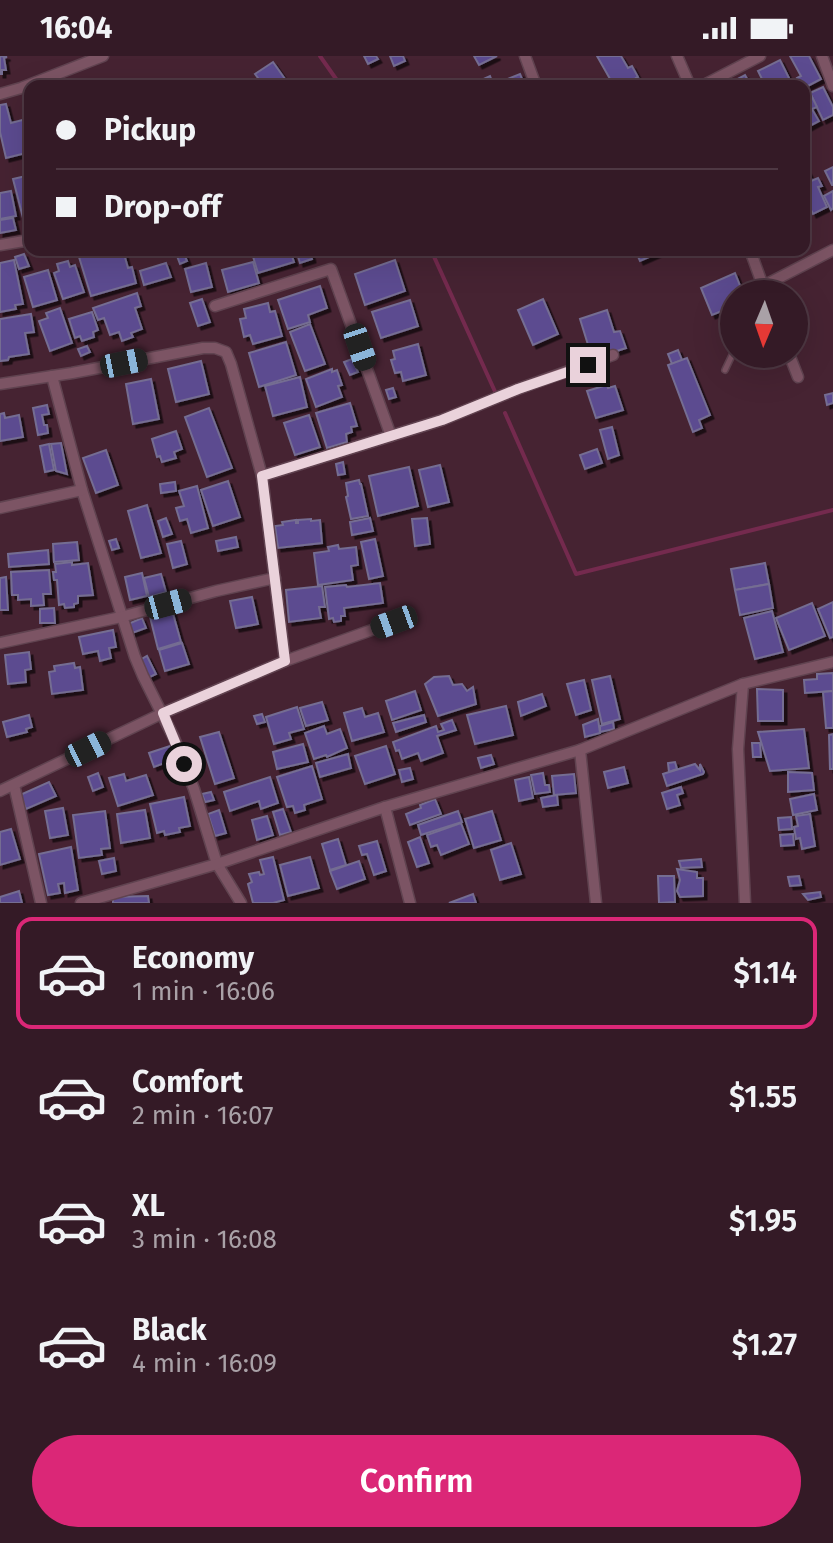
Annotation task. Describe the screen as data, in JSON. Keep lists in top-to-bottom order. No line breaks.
{"north":"bottom","page":{"status":"16:04","banner":["Pickup","Drop-off"],"list":[{"name":"Economy","note":"1 min · 16:06","value":"$1.14"},{"name":"Comfort","note":"2 min · 16:07","value":"$1.55"},{"name":"XL","note":"3 min · 16:08","value":"$1.95"},{"name":"Black","note":"4 min · 16:09","value":"$1.27"}],"buttons":"Confirm"}}
